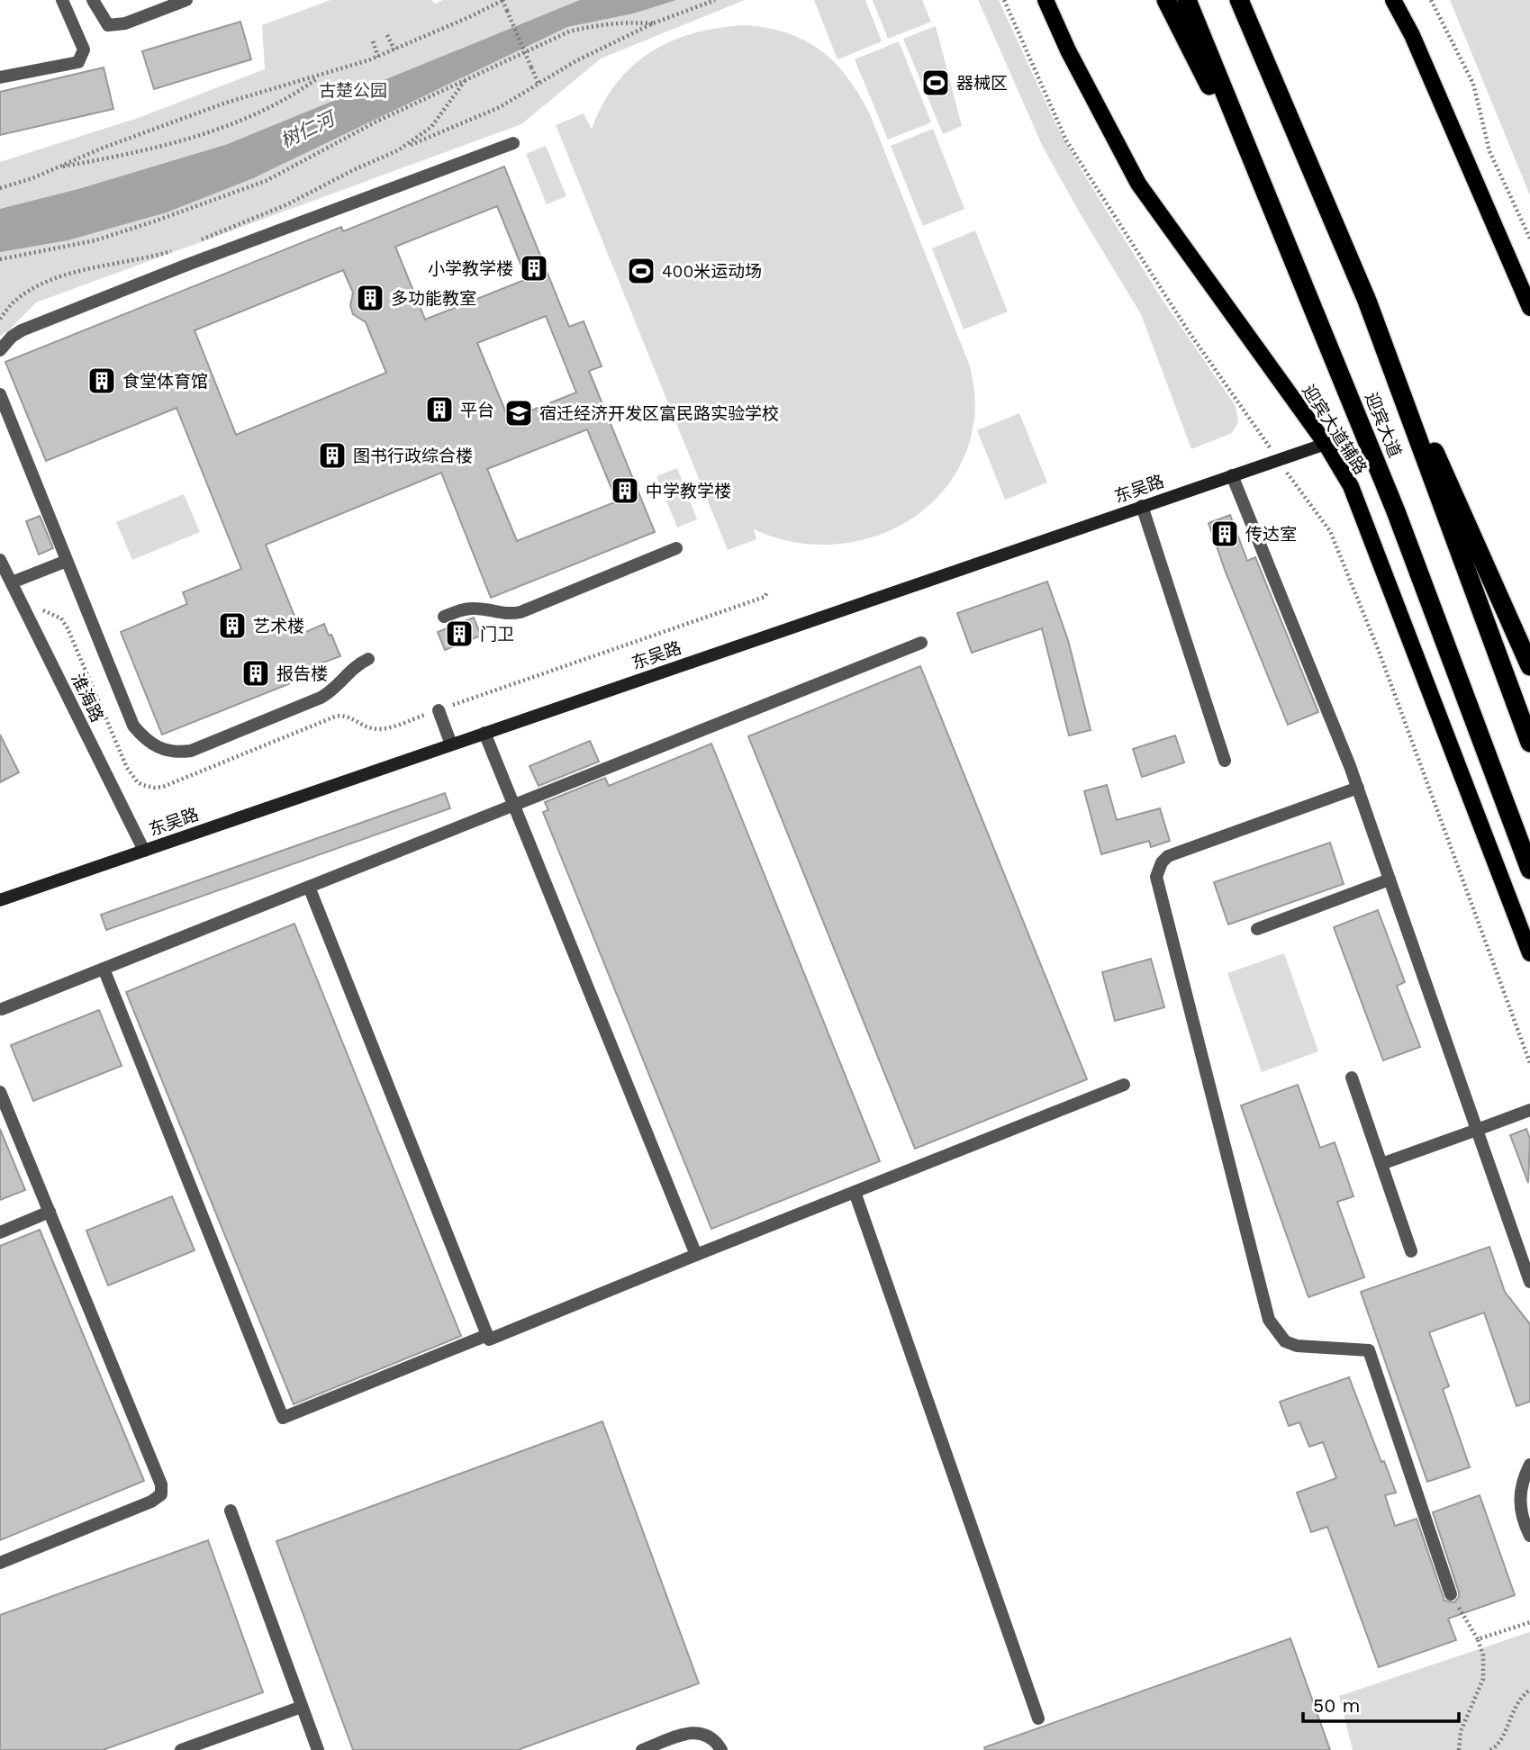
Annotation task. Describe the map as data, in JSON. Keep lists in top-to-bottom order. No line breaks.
{"streets":{"highway":["迎宾大道"],"main road":["迎宾大道辅路"],"street":["东吴路","淮海路"]},"crossings":[["迎宾大道辅路","东吴路"],["东吴路","淮海路"]],"water":["树仁河"],"parks":["古楚公园"],"places":{"sports":["器械区","400米运动场"],"building":["小学教学楼","多功能教室","食堂体育馆","平台","图书行政综合楼","中学教学楼","传达室","艺术楼","门卫","报告楼"],"school or university":["宿迁经济开发区富民路实验学校"]},"scale_bar":"50 m"}
